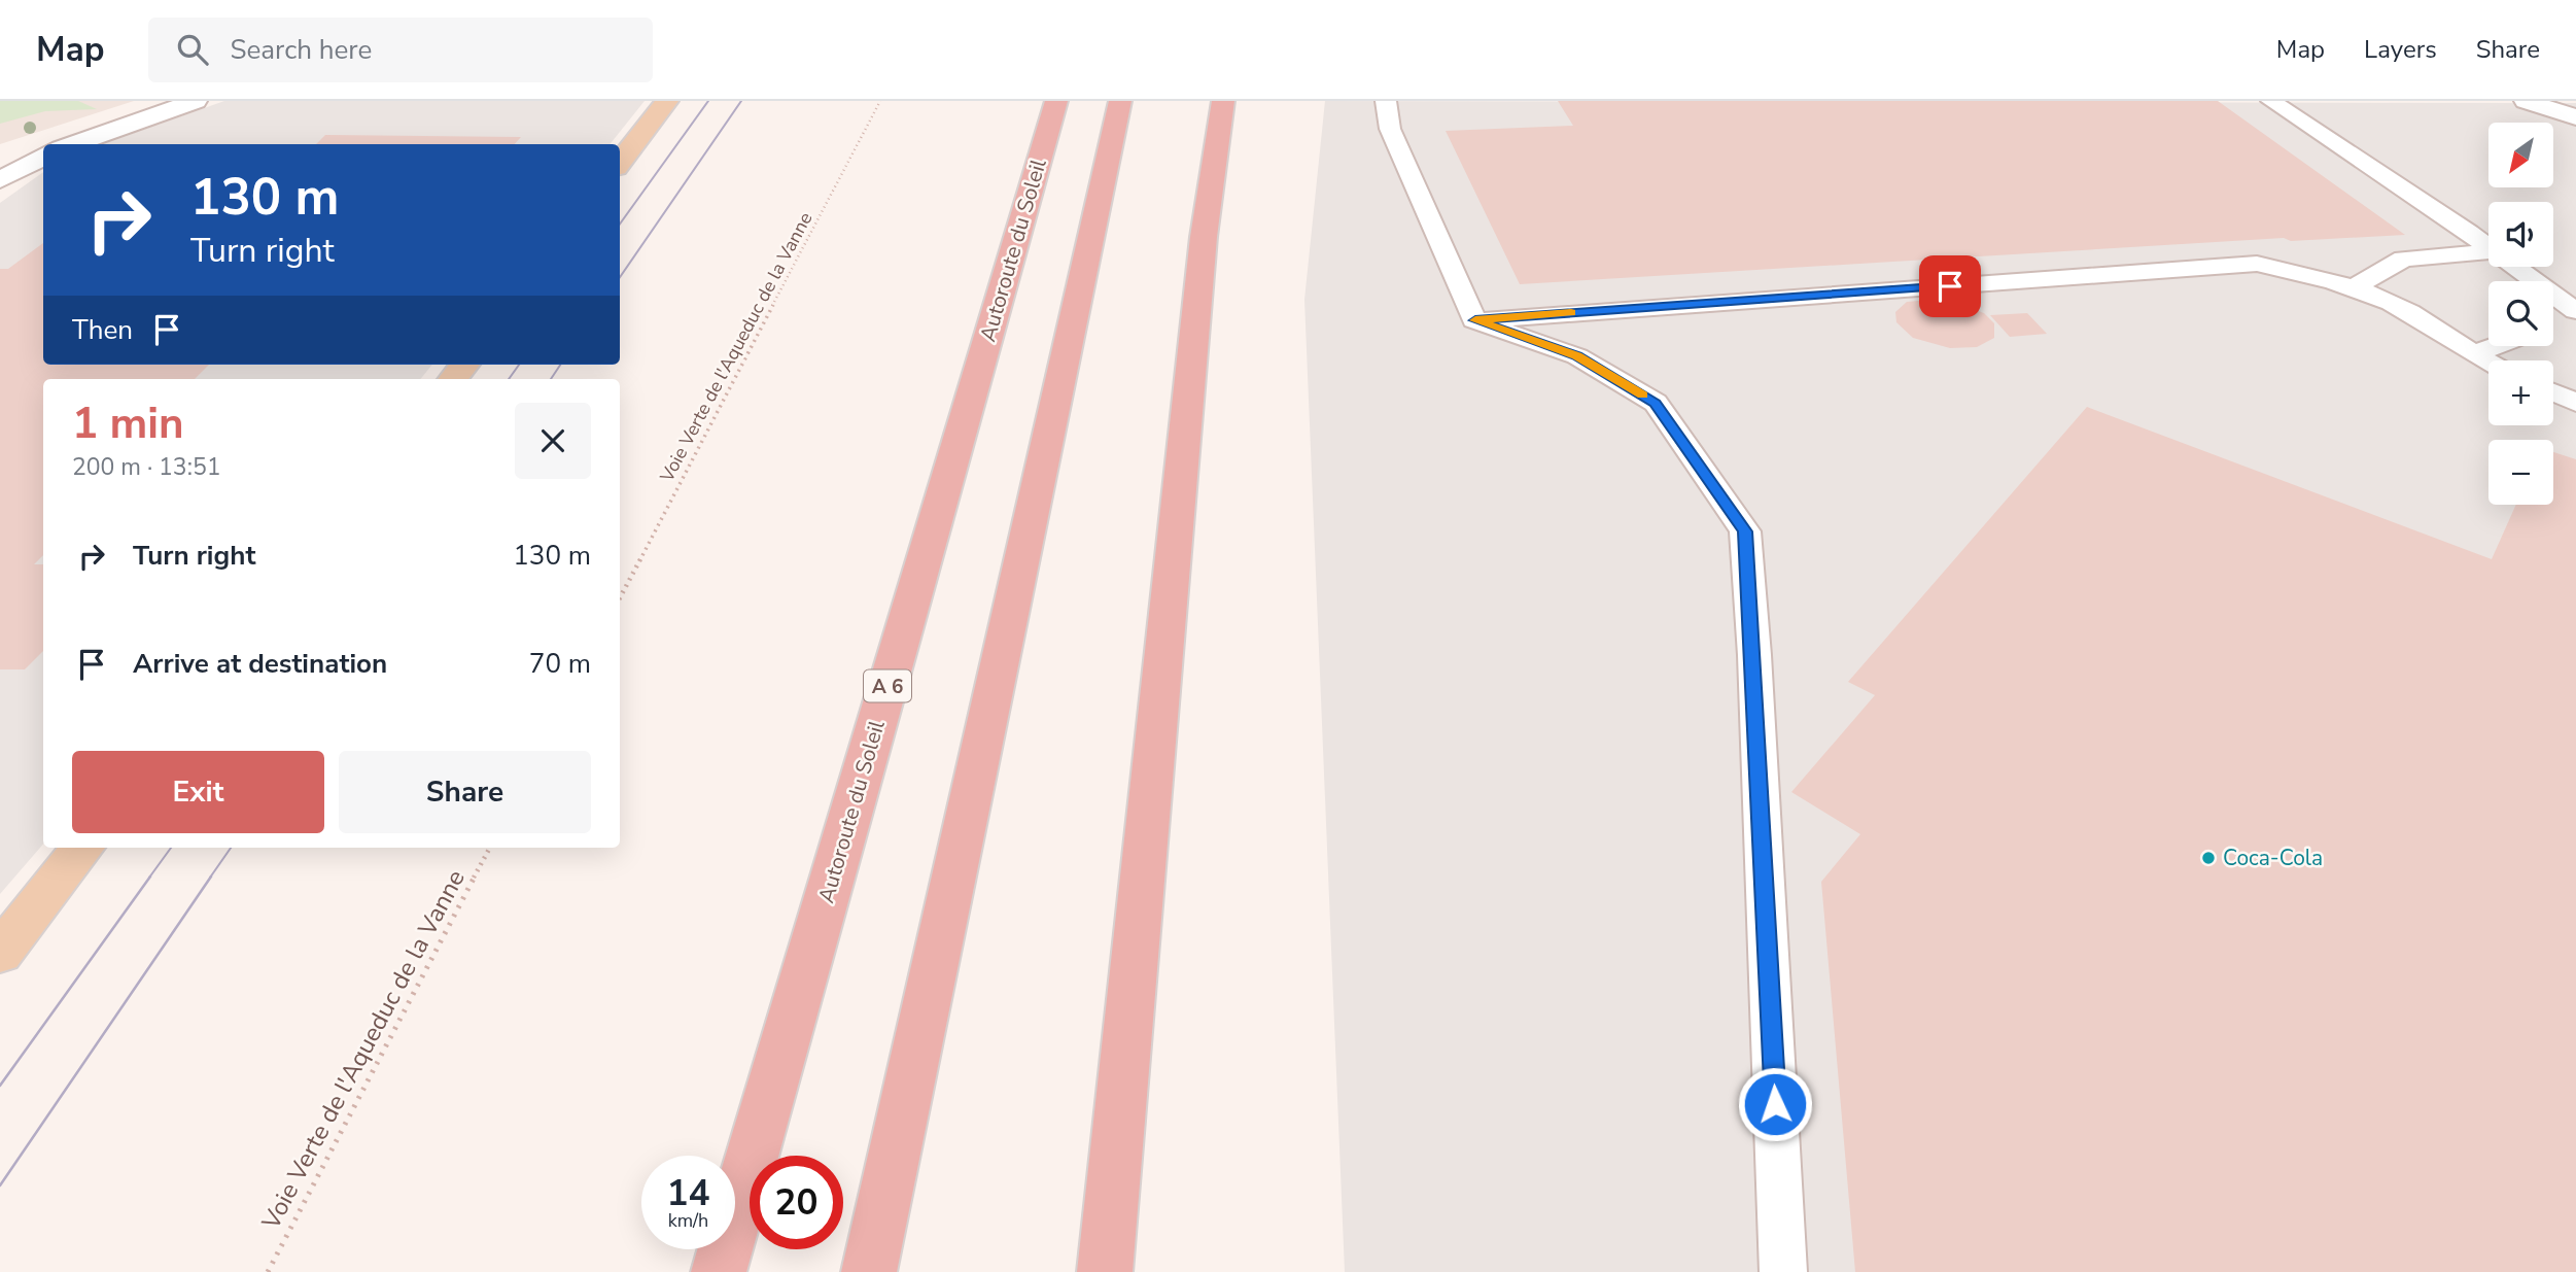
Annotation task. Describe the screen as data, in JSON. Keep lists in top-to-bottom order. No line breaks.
{"streets":{"highway":["Autoroute du Soleil","A 6"],"path":["Voie Verte de l'Aqueduc de la Vanne"]},"places":["Coca-Cola"],"north":"bottom left","page":{"header":"Map","search":"Search here","nav":["Map","Layers","Share"],"map_buttons":["+","−"],"turn":["130 m","Turn right"],"then":"Then","heading":["1 min","200 m · 13:51"],"list":[{"name":"Turn right","value":"130 m"},{"name":"Arrive at destination","value":"70 m"}],"buttons":["Exit","Share"],"speed":"14 km/h","limit":"20"}}
